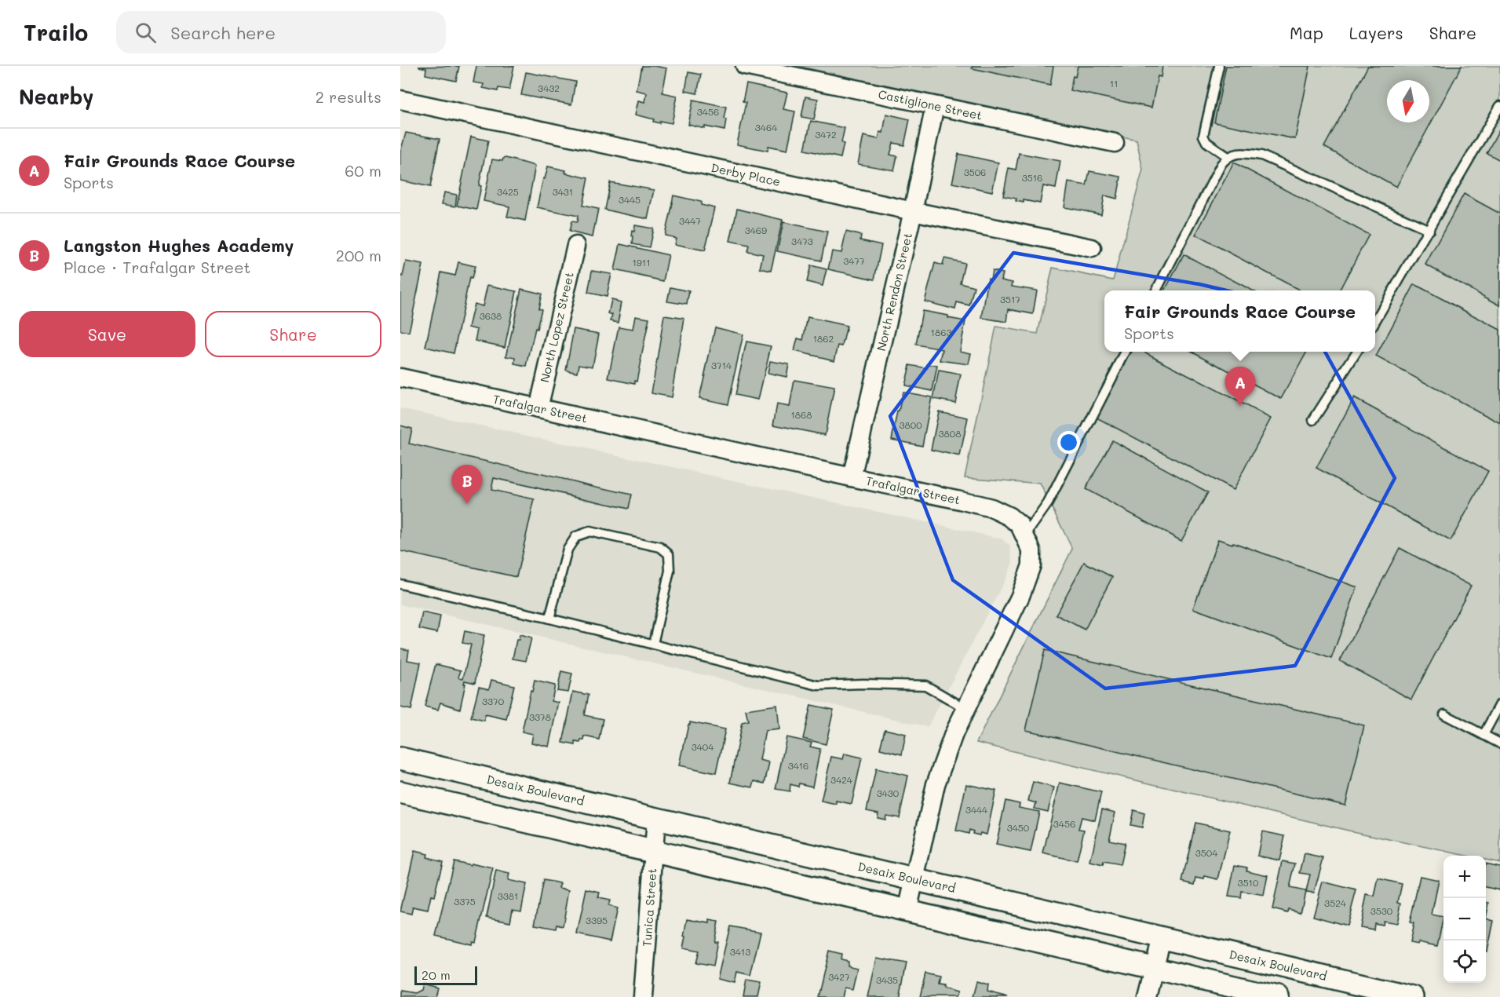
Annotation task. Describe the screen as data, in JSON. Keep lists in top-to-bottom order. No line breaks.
{"streets":{"street":["Castiglione Street","Derby Place","North Rendon Street","North Lopez Street","Trafalgar Street","Desaix Boulevard","Tunica Street"]},"crossings":[["Castiglione Street","North Rendon Street"],["Derby Place","North Rendon Street"],["North Rendon Street","Trafalgar Street"],["North Lopez Street","Trafalgar Street"],["Trafalgar Street","Desaix Boulevard"],["Desaix Boulevard","Tunica Street"]],"house_numbers":["11","3432","3456","3464","3472","3506","3516","3425","3431","3445","3447","3469","3473","3477","1911","3517","3638","1863","1862","3714","1868","3800","3808","3370","3378","3404","3416","3424","3430","3444","3456","3450","3504","3510","3381","3375","3524","3530","3395","3413","3427","3435"],"scale_bar":"20 m","north":"bottom","page":{"header":"Trailo","search":"Search here","nav":["Map","Layers","Share"],"heading":["Nearby","2 results"],"list":[{"mark":"A","name":"Fair Grounds Race Course","note":"Sports","value":"60 m"},{"mark":"B","name":"Langston Hughes Academy","note":"Place · Trafalgar Street","value":"200 m"}],"popup":["Fair Grounds Race Course","Sports"],"buttons":["Save","Share"],"pins":["A","B"],"map_buttons":["+","−"],"scale":"20 m"}}
